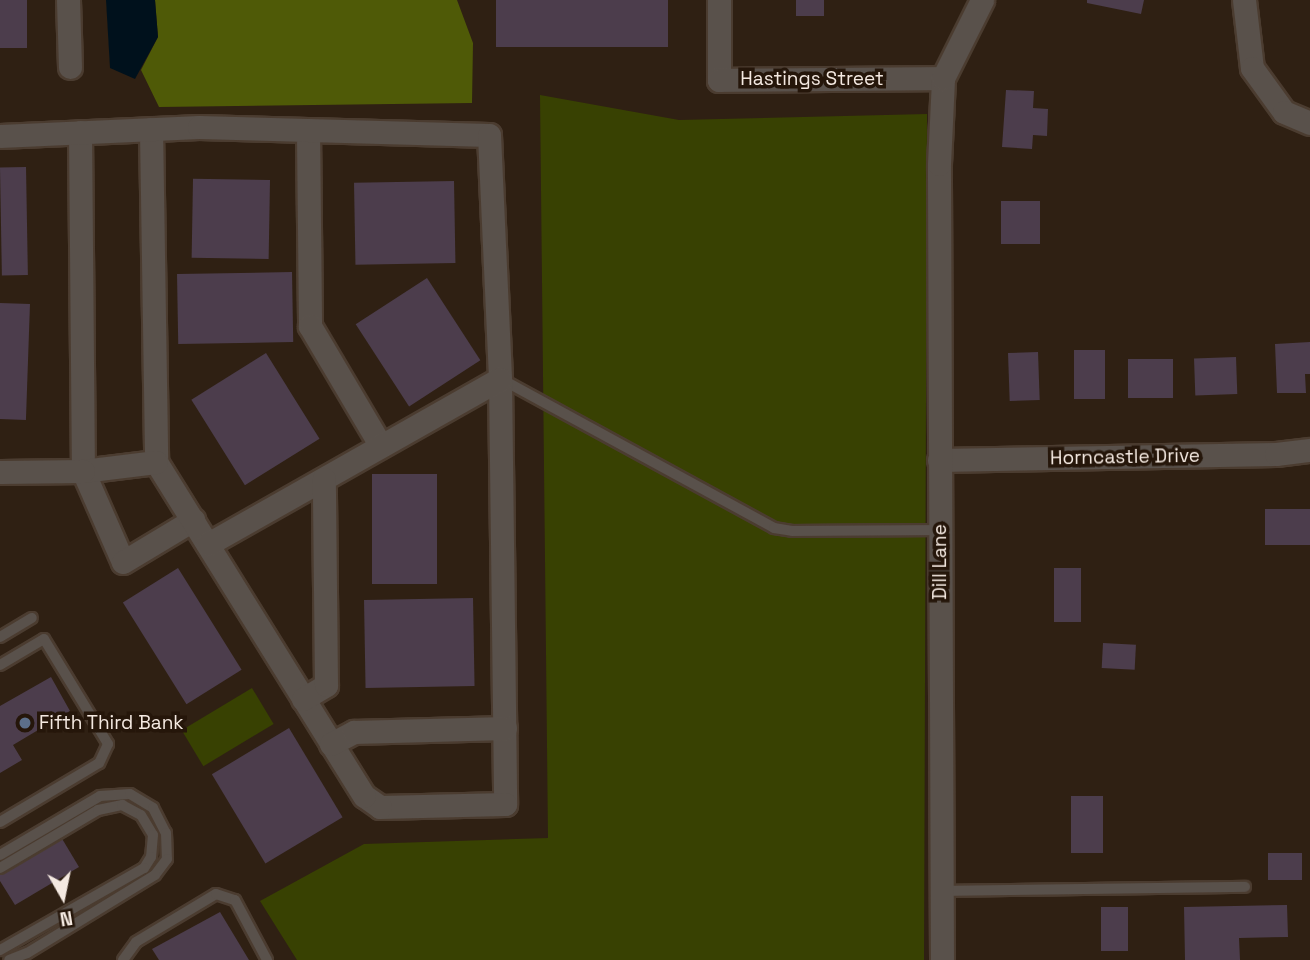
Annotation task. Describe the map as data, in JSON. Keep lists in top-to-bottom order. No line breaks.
{"streets":{"street":["Hastings Street","Horncastle Drive","Dill Lane"]},"crossings":[["Hastings Street","Dill Lane"],["Horncastle Drive","Dill Lane"]],"places":["Fifth Third Bank"],"north":"bottom"}
